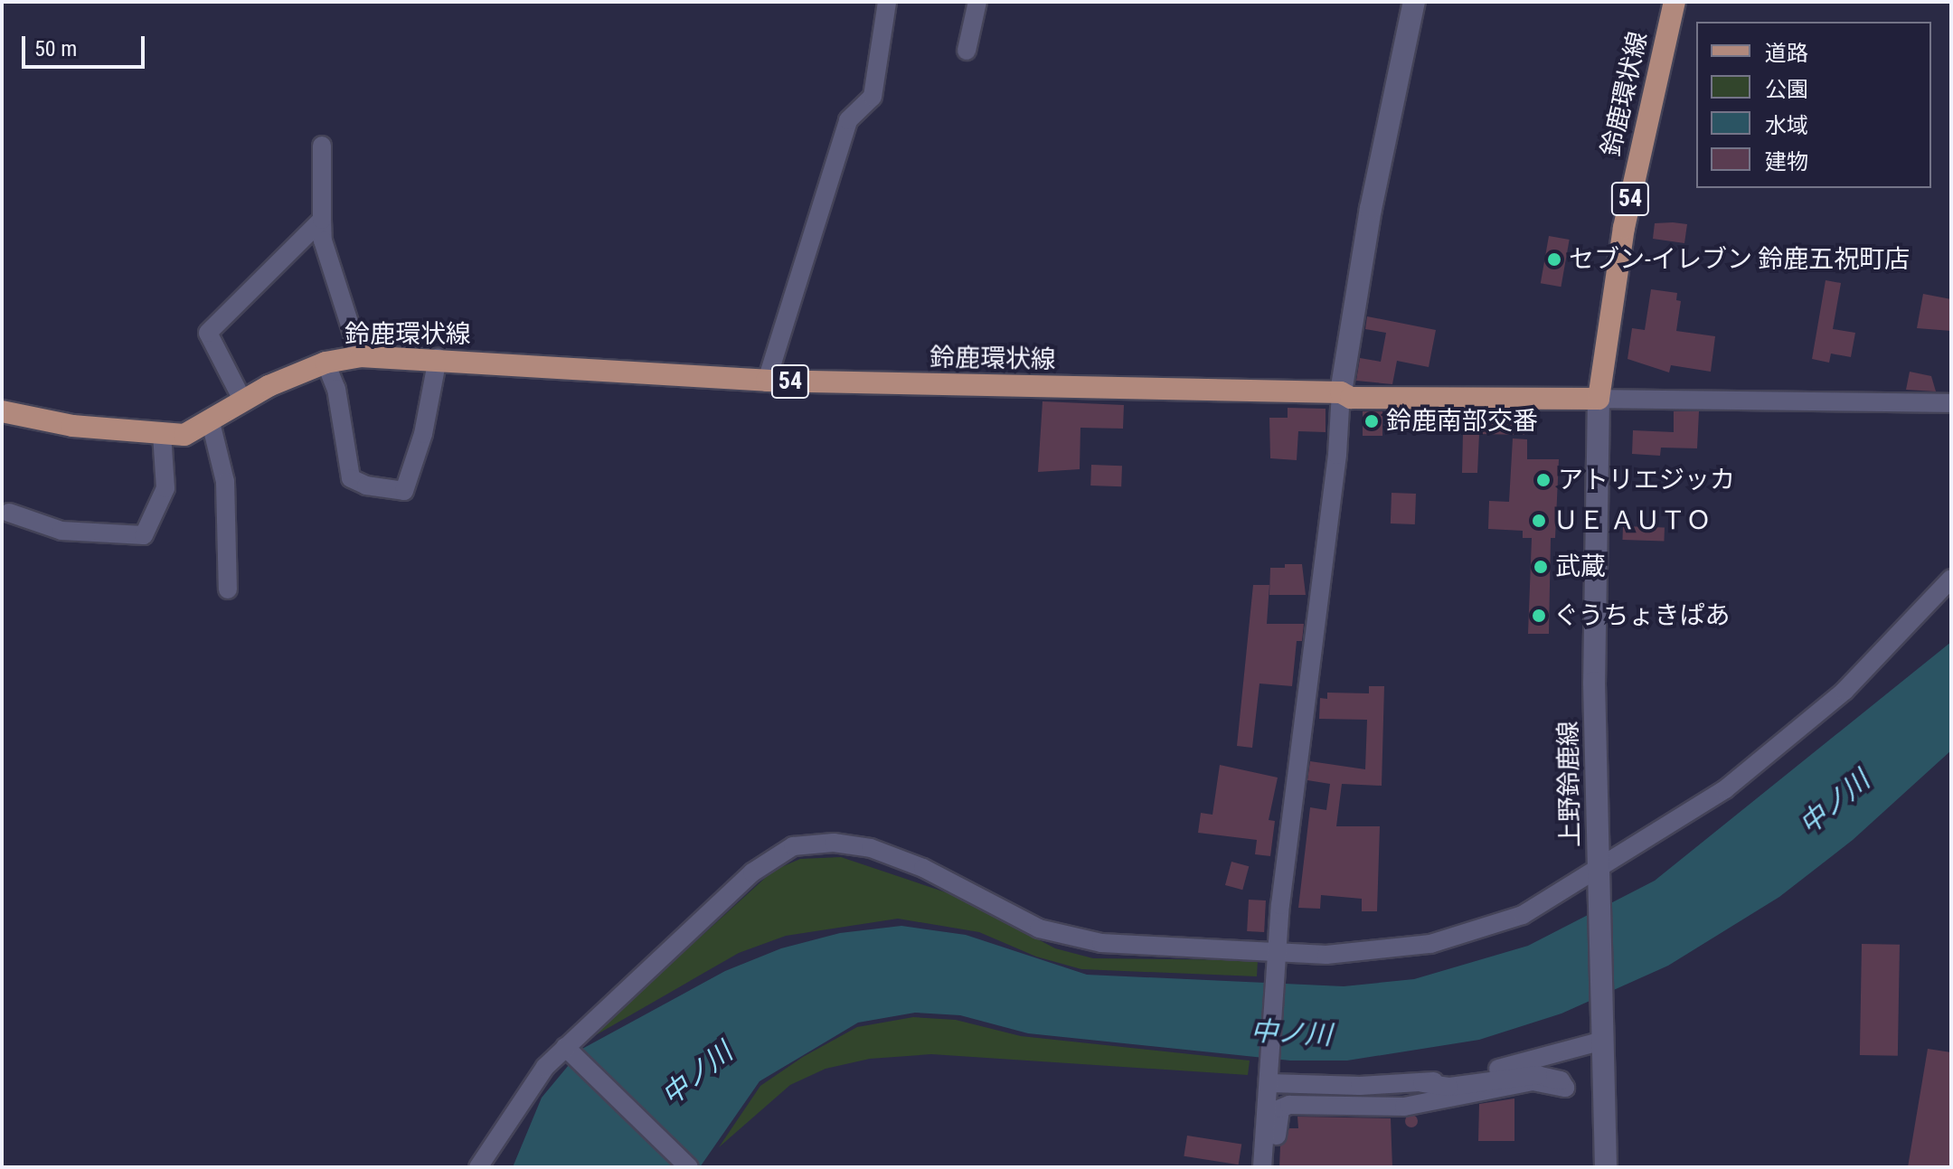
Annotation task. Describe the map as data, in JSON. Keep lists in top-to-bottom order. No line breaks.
{"streets":{"main road":["鈴鹿環状線","54","上野鈴鹿線"]},"crossings":[["鈴鹿環状線","上野鈴鹿線"]],"water":["中ノ川"],"places":["セブン-イレブン 鈴鹿五祝町店","鈴鹿南部交番","アトリエジッカ","ＵＥ ＡＵＴＯ","武蔵","ぐうちょきぱあ"],"legend":["道路","公園","水域","建物"],"scale_bar":"50 m"}
